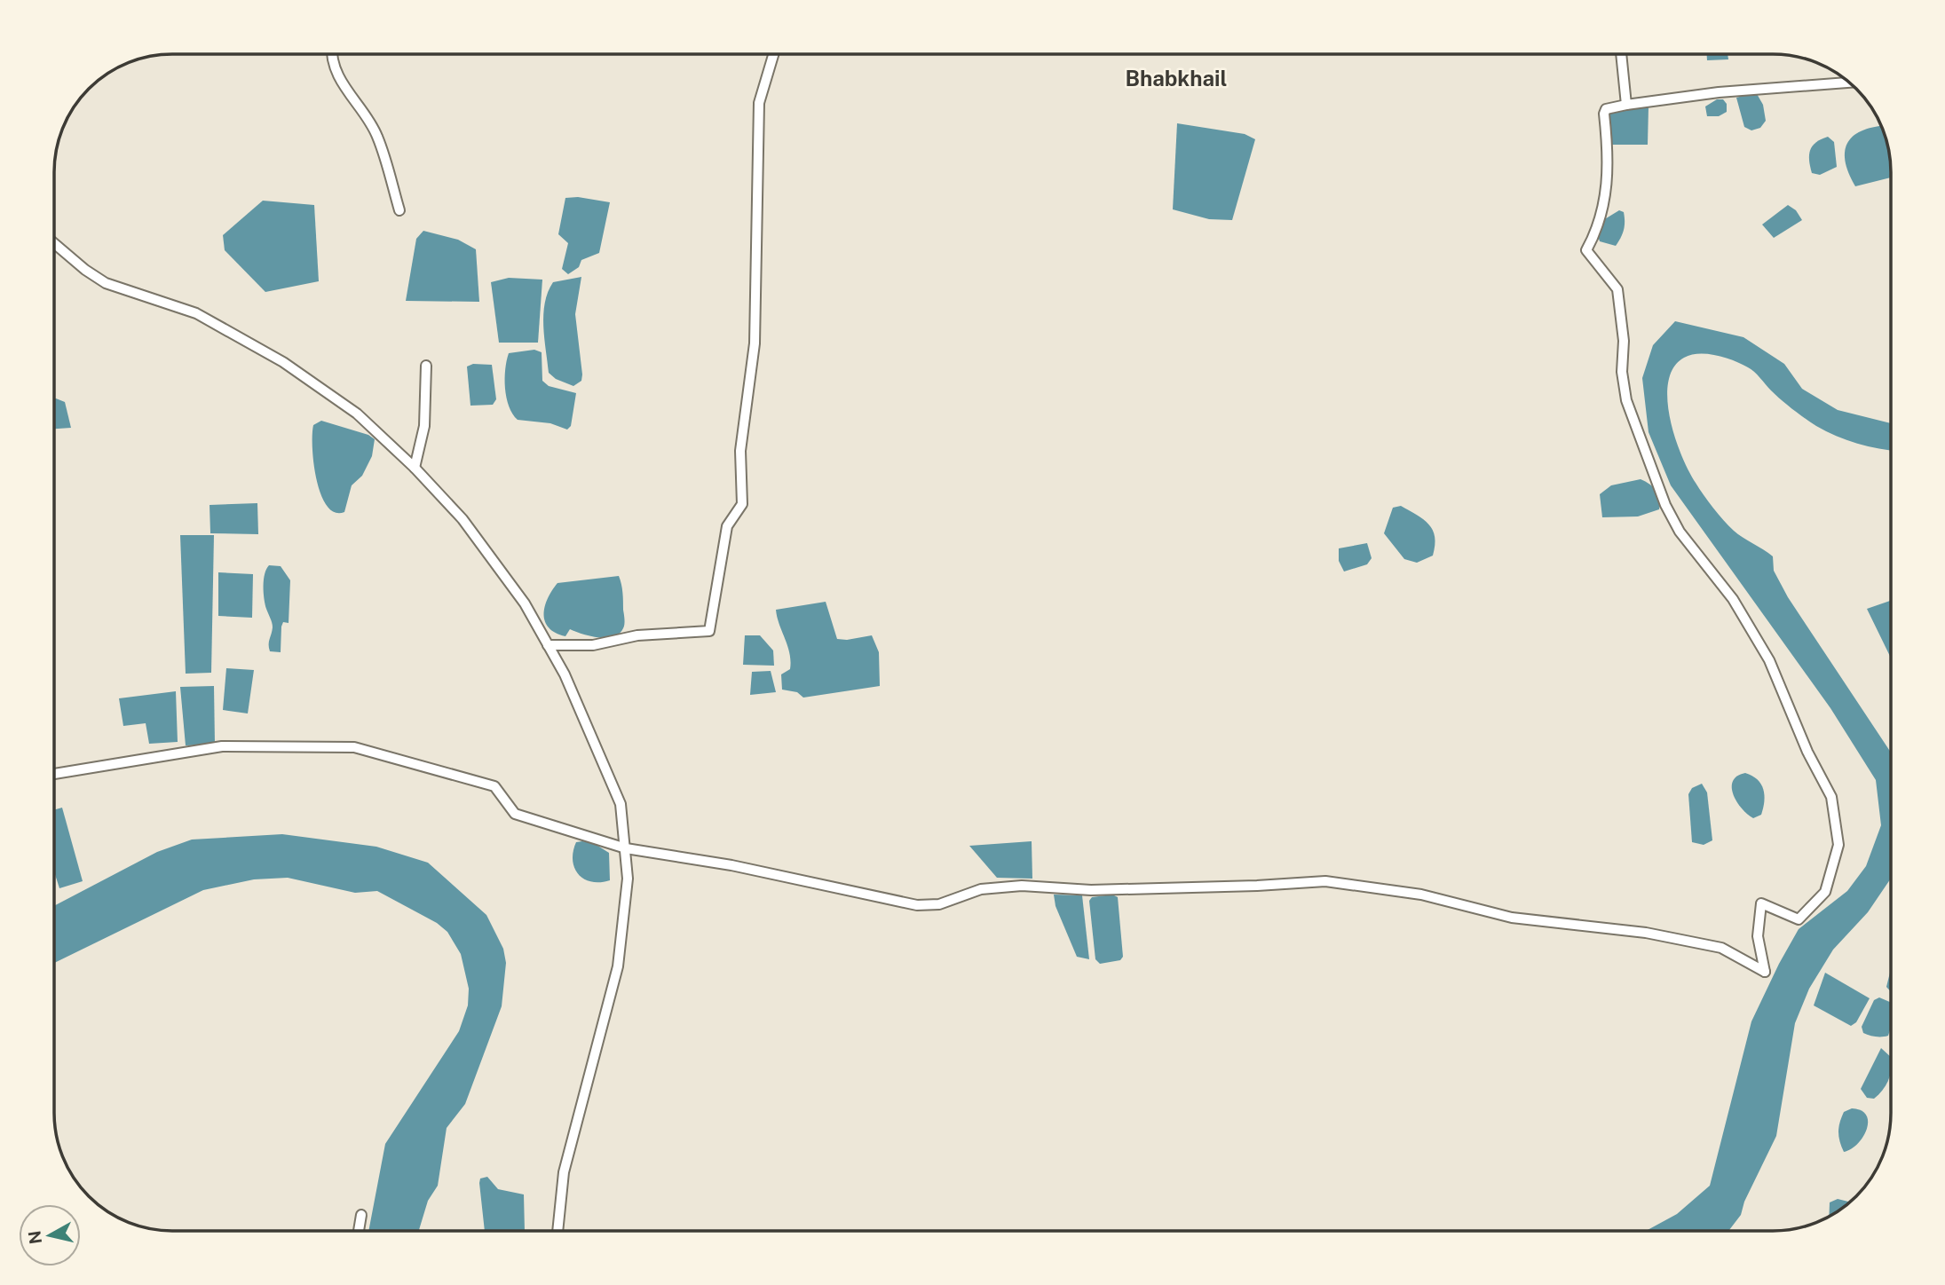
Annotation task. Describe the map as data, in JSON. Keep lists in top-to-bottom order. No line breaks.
{"districts":["Bhabkhail"],"north":"left"}
